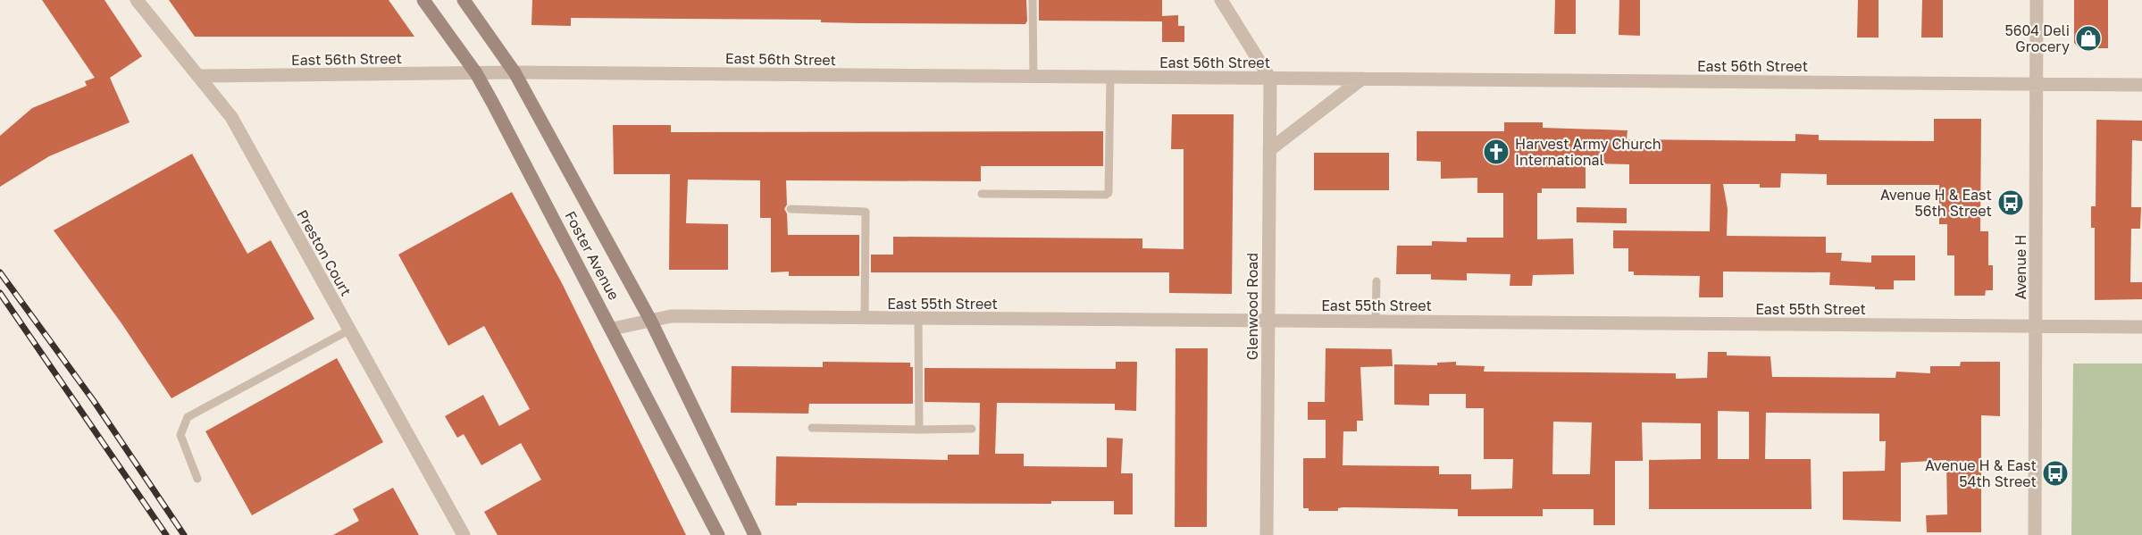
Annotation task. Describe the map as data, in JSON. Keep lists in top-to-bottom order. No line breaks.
{"streets":{"main road":["Foster Avenue"],"street":["East 56th Street","Preston Court","Avenue H","East 55th Street","Glenwood Road"]},"crossings":[["East 56th Street","Preston Court"],["East 56th Street","Foster Avenue"],["East 56th Street","Avenue H"],["East 56th Street","Glenwood Road"],["Foster Avenue","East 55th Street"],["Avenue H","East 55th Street"],["East 55th Street","Glenwood Road"]],"places":{"shop":["5604 Deli Grocery"],"church":["Harvest Army Church International"],"bus stop":["Avenue H & East 56th Street","Avenue H & East 54th Street"]}}
